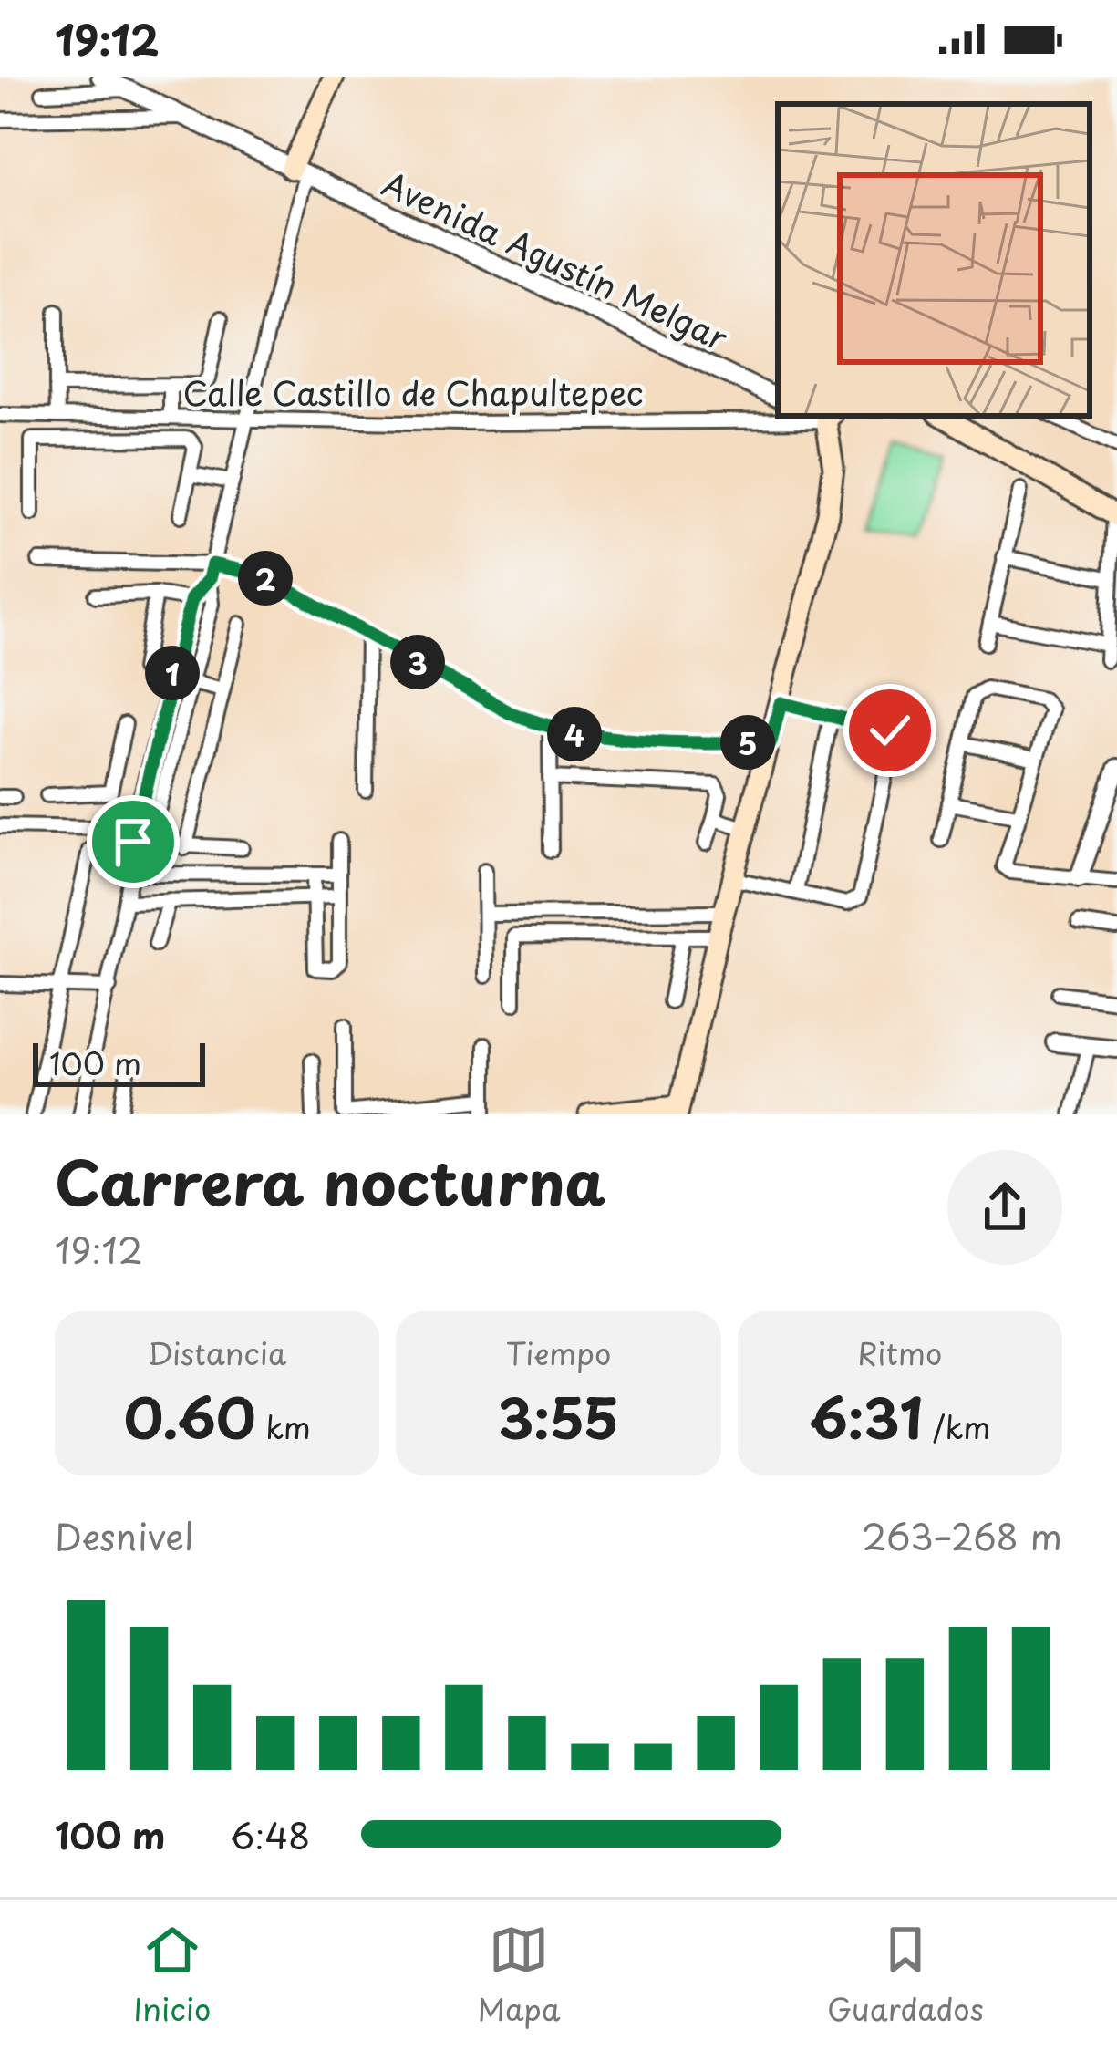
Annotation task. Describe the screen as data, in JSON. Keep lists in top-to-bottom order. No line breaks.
{"streets":{"street":["Avenida Agustín Melgar","Calle Castillo de Chapultepec"]},"scale_bar":"100 m","page":{"status":"19:12","pins":["2","3","1","4","5"],"scale":"100 m","heading":["Carrera nocturna","19:12"],"stats":[["Distancia","0.60 km"],["Tiempo","3:55"],["Ritmo","6:31 /km"]],"chart":["Desnivel","263–268 m"],"list":[{"name":"100 m","note":"6:48"}],"tabs":["Inicio","Mapa","Guardados"]}}
